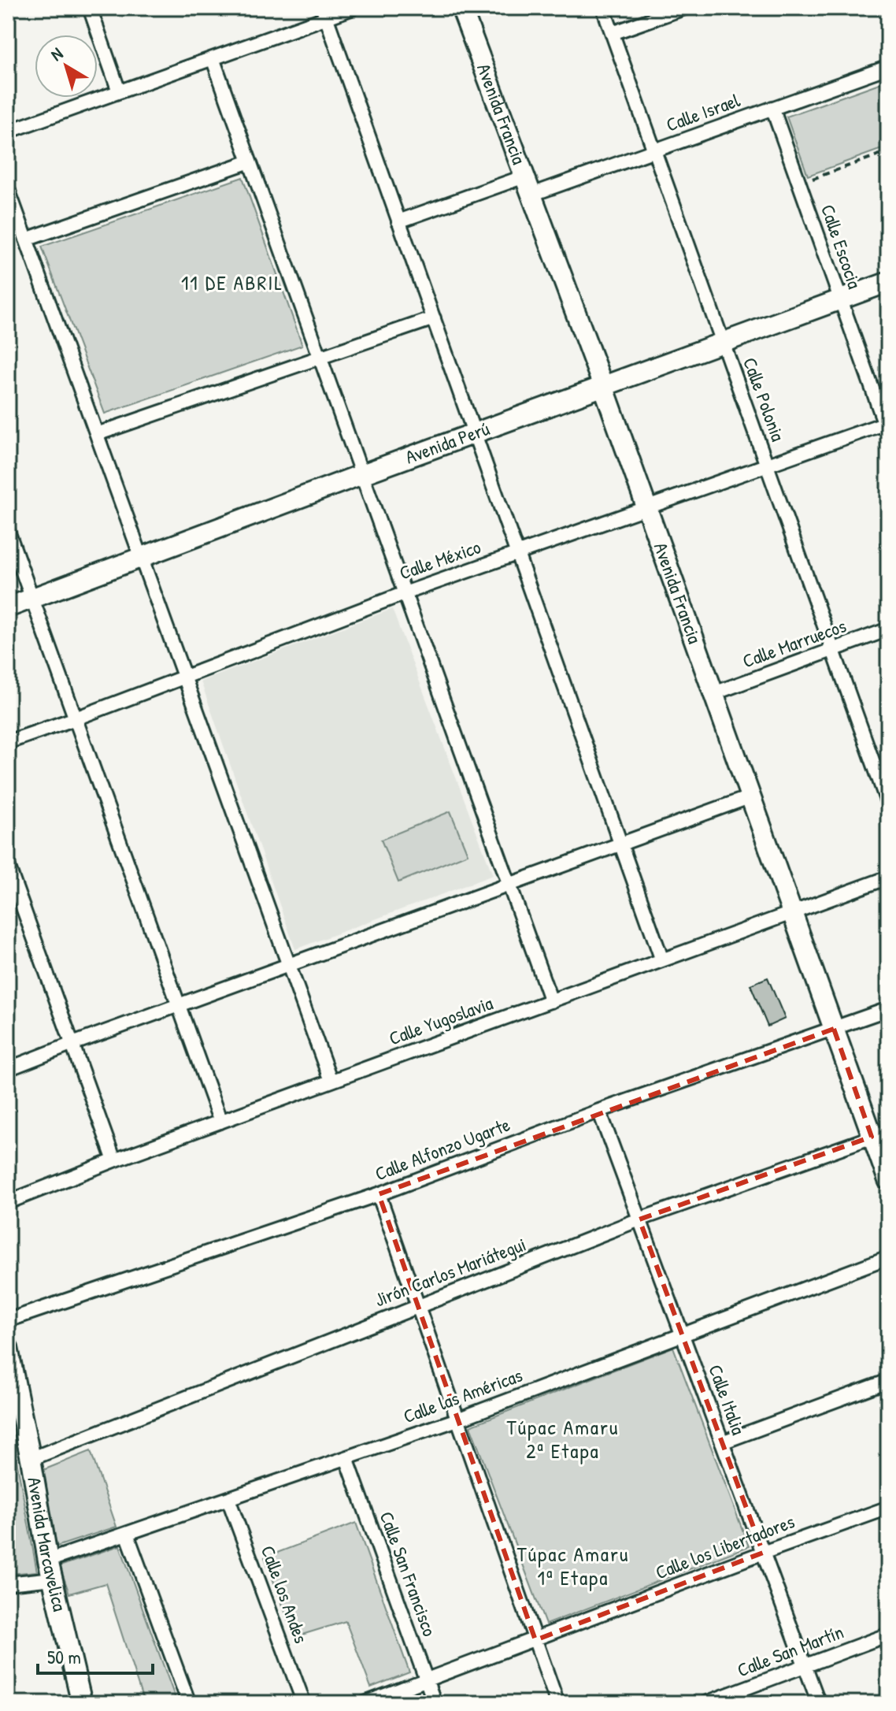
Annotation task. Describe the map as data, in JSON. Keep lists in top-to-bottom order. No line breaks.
{"streets":{"street":["Calle Israel","Avenida Francia","Calle Escocia","Calle Polonia","Avenida Perú","Calle México","Calle Marruecos","Calle Yugoslavia","Calle Alfonzo Ugarte","Jirón Carlos Mariátegui","Calle las Américas","Calle Italia","Avenida Marcavelica","Calle los Libertadores","Calle San Francisco","Calle los Andes","Calle San Martín"]},"crossings":[["Calle Israel","Avenida Francia"],["Calle Israel","Calle Escocia"],["Calle Israel","Calle Polonia"],["Avenida Francia","Avenida Perú"],["Avenida Francia","Calle México"],["Avenida Francia","Calle Marruecos"],["Avenida Francia","Calle Yugoslavia"],["Avenida Francia","Calle Alfonzo Ugarte"],["Avenida Francia","Jirón Carlos Mariátegui"],["Calle Escocia","Avenida Perú"],["Calle Escocia","Calle México"],["Calle Polonia","Avenida Perú"],["Calle Polonia","Calle México"],["Calle Polonia","Calle Marruecos"],["Calle Alfonzo Ugarte","Calle Italia"],["Jirón Carlos Mariátegui","Calle Italia"],["Jirón Carlos Mariátegui","Avenida Marcavelica"],["Calle las Américas","Calle Italia"],["Calle las Américas","Avenida Marcavelica"],["Calle las Américas","Calle San Francisco"],["Calle las Américas","Calle los Andes"],["Calle Italia","Calle los Libertadores"],["Calle Italia","Calle San Martín"],["Calle los Libertadores","Calle San Francisco"]],"districts":["11 DE ABRIL","Túpac Amaru 2ª Etapa","Túpac Amaru 1ª Etapa"],"scale_bar":"50 m","north":"top left"}
